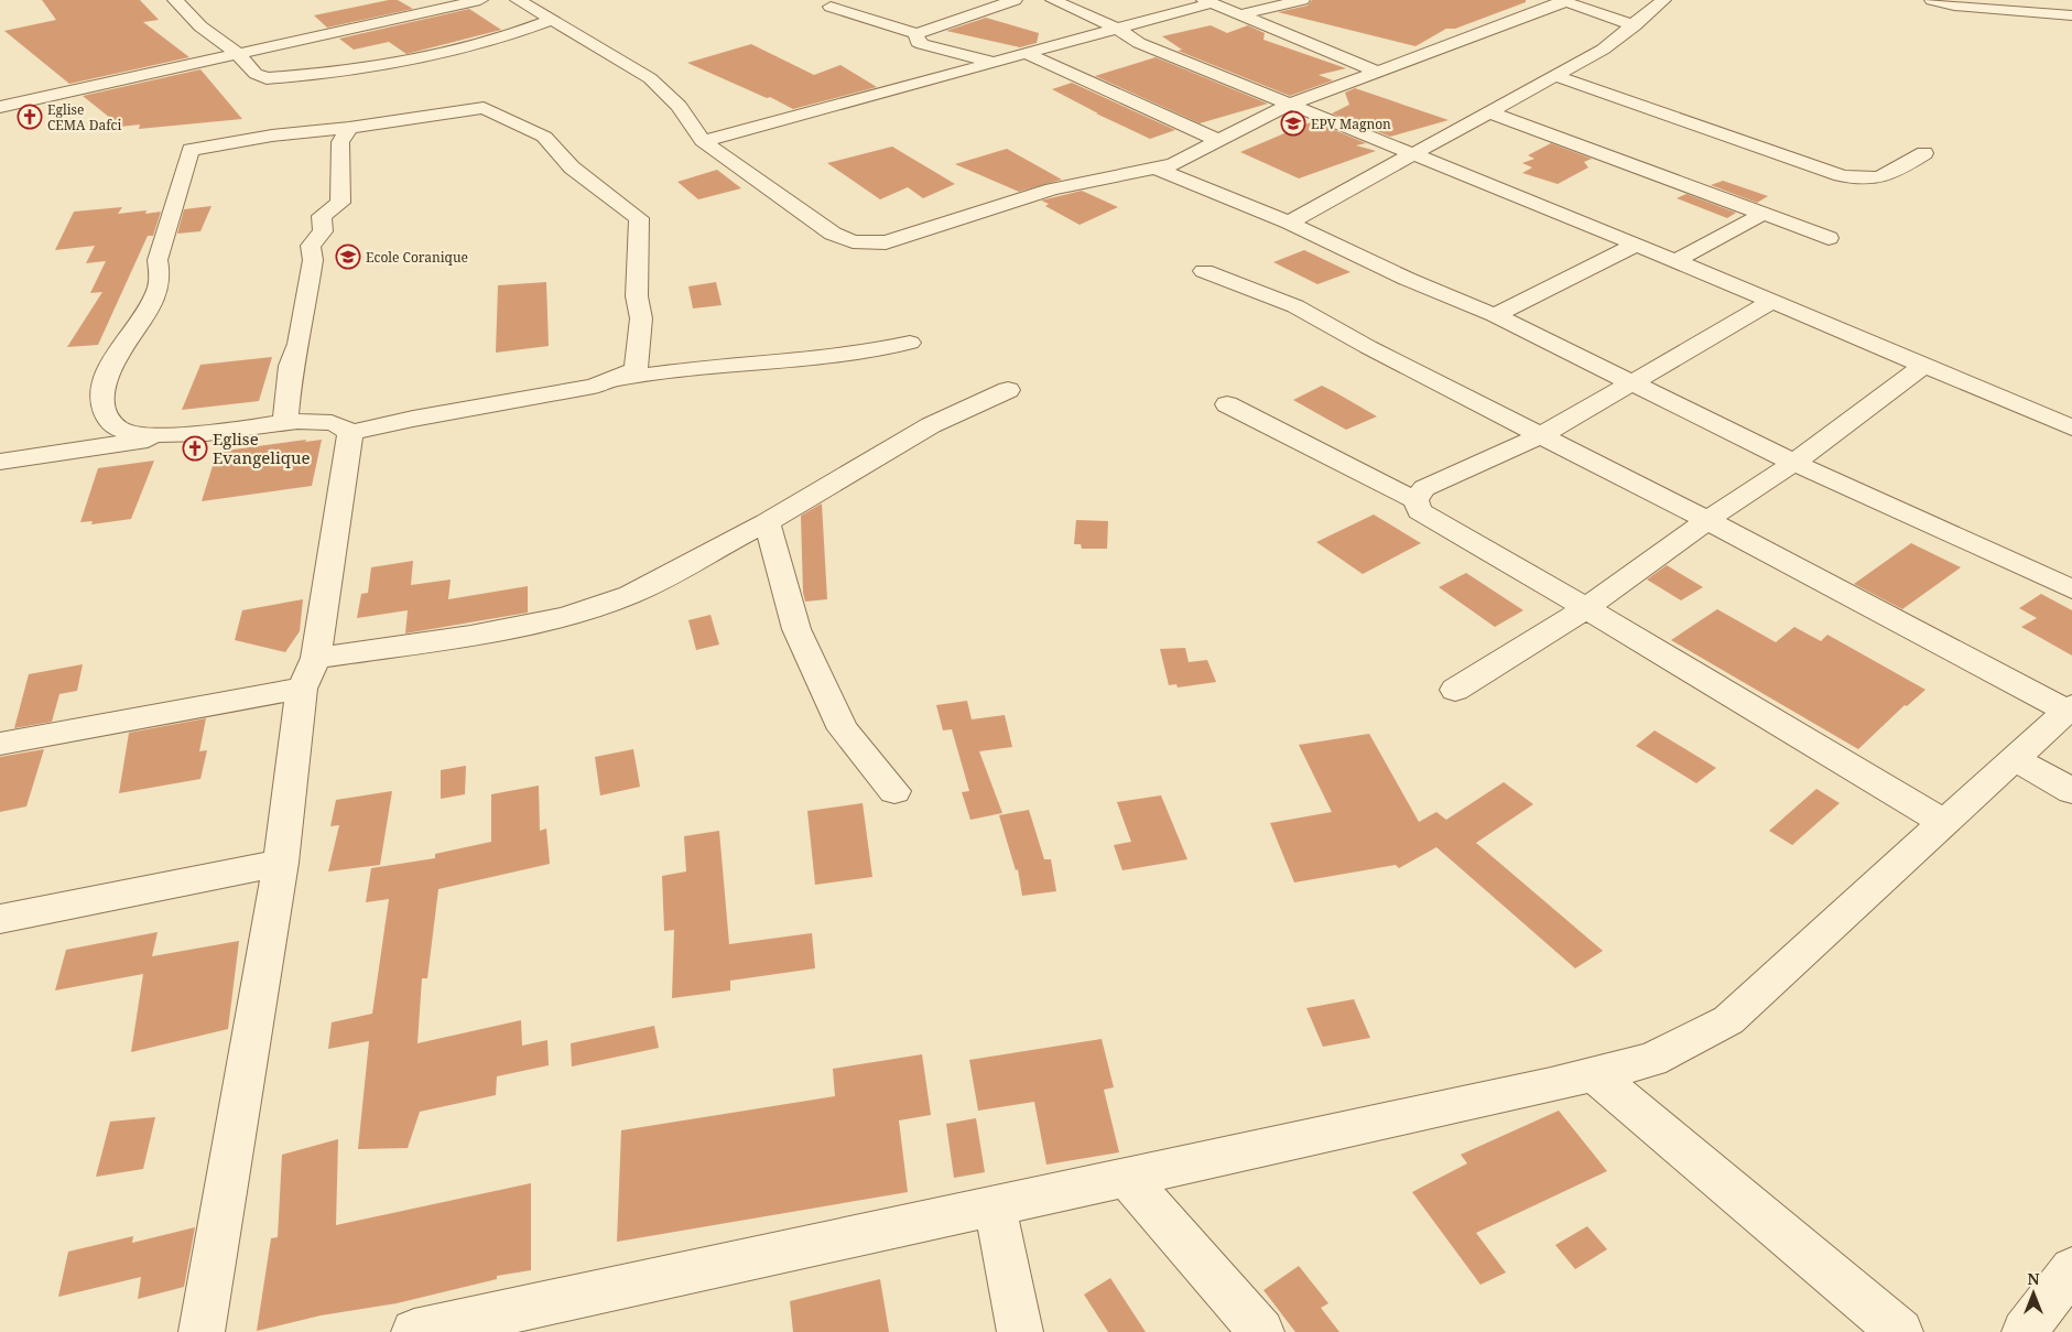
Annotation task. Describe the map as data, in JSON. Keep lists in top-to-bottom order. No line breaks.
{"places":{"church":["Eglise CEMA Dafci","Eglise Evangelique"],"school or university":["EPV Magnon","Ecole Coranique"]},"north":"top"}
